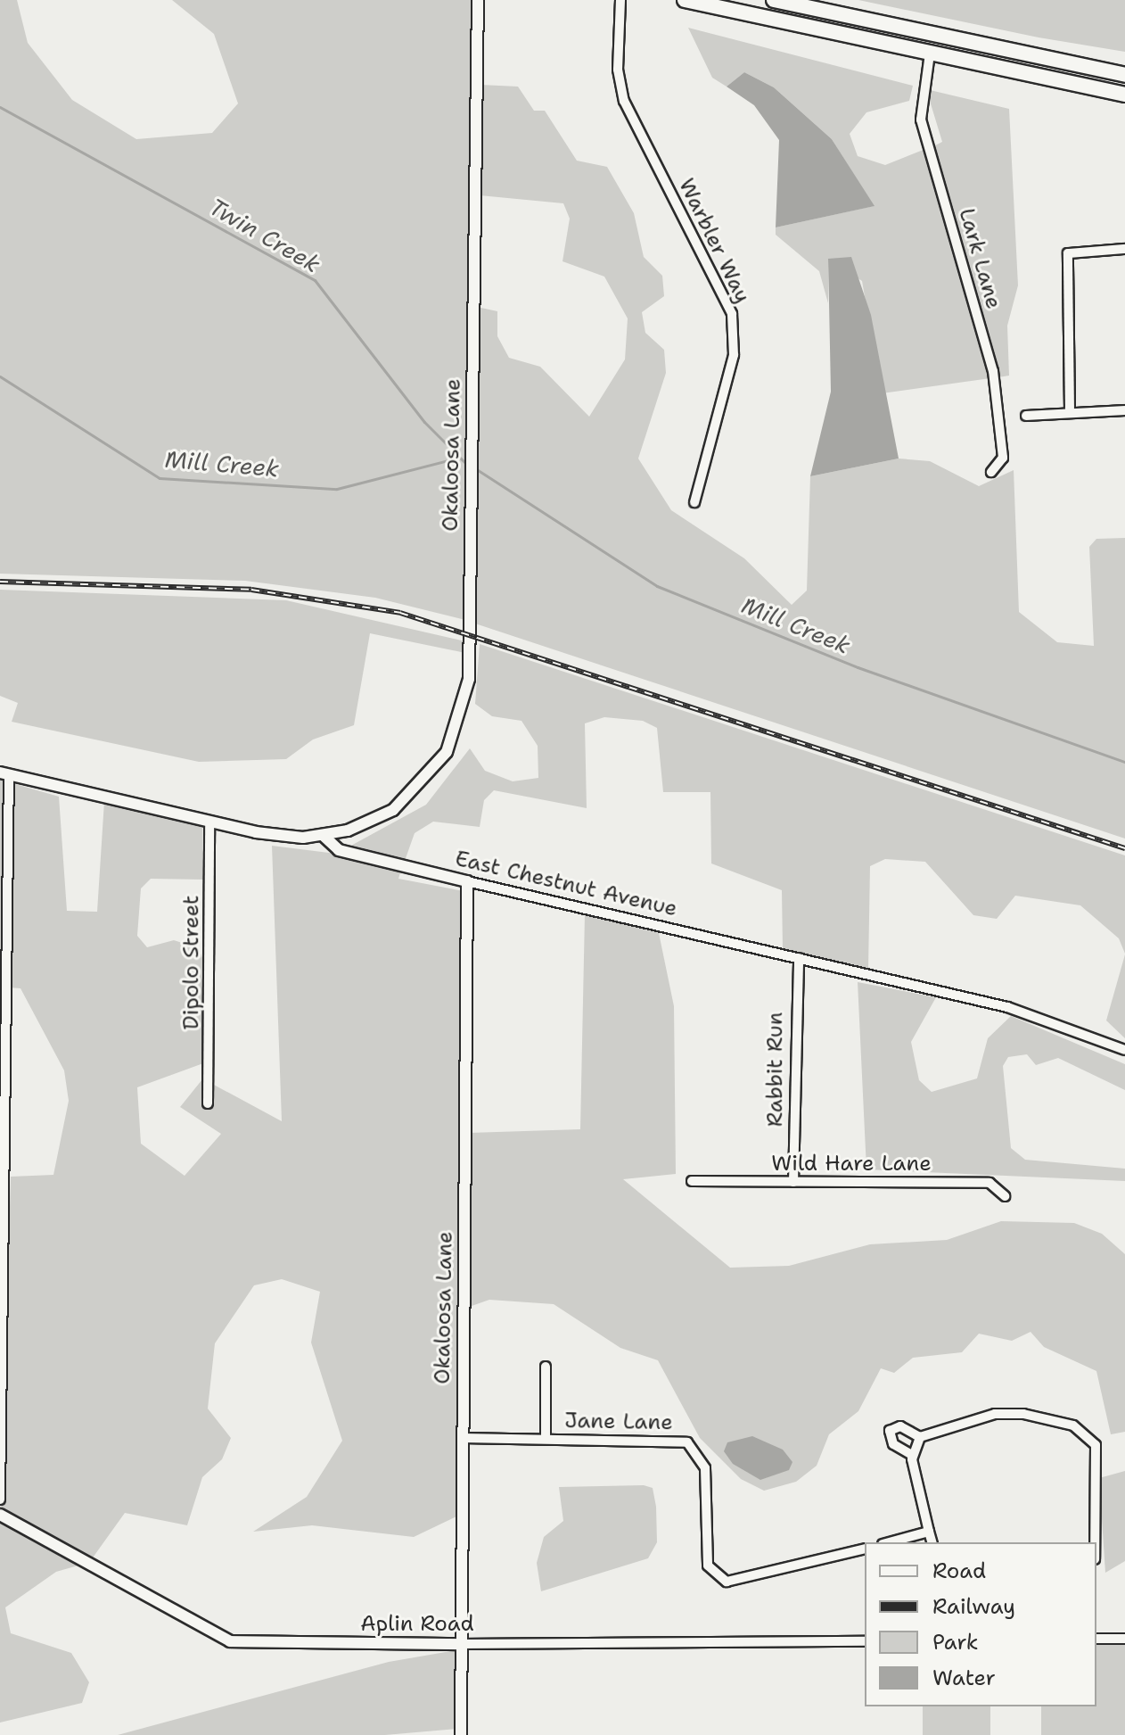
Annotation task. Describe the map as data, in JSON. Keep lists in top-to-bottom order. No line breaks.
{"streets":{"street":["Warbler Way","Lark Lane","Okaloosa Lane","East Chestnut Avenue","Dipolo Street","Rabbit Run","Wild Hare Lane","Jane Lane","Aplin Road"]},"crossings":[["Okaloosa Lane","East Chestnut Avenue"],["Okaloosa Lane","Jane Lane"],["Okaloosa Lane","Aplin Road"],["East Chestnut Avenue","Rabbit Run"],["Rabbit Run","Wild Hare Lane"]],"water":["Twin Creek","Mill Creek"],"legend":["Road","Railway","Park","Water"]}
